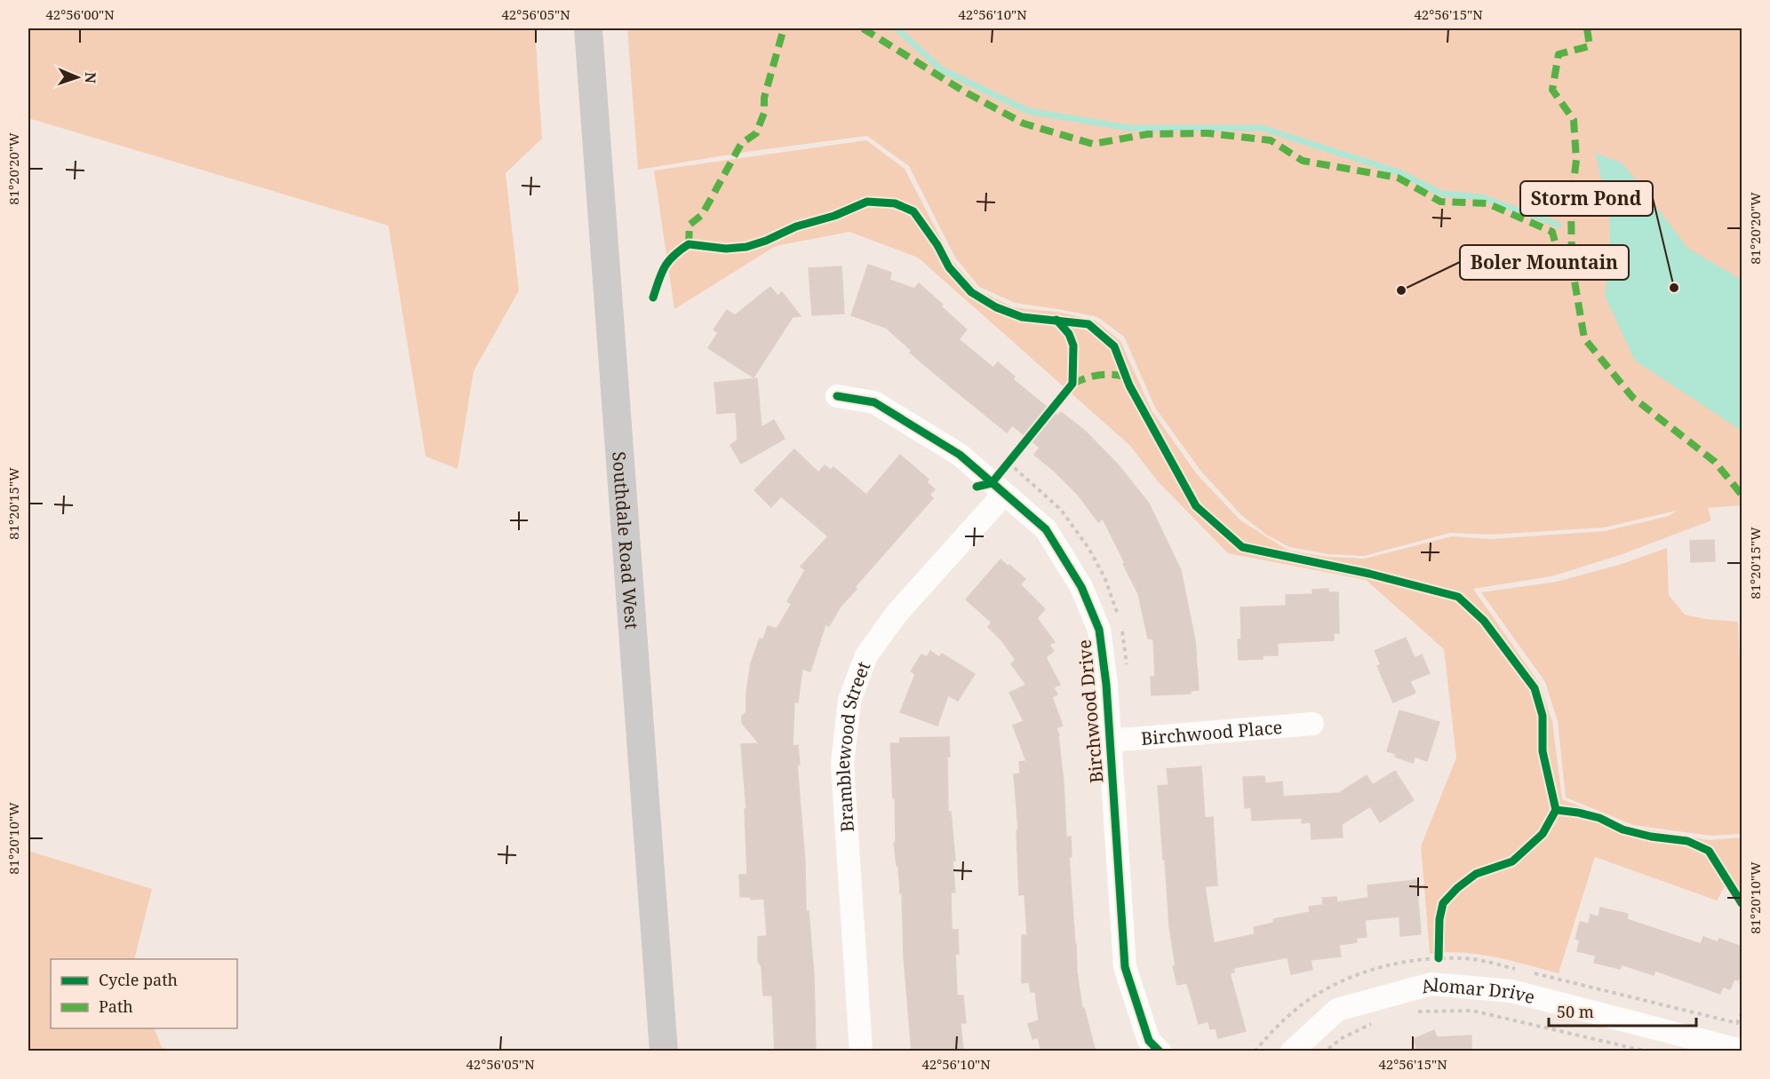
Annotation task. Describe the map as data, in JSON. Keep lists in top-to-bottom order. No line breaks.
{"streets":{"main road":["Southdale Road West"],"street":["Birchwood Drive","Birchwood Place","Bramblewood Street","Alomar Drive"]},"crossings":[["Birchwood Drive","Birchwood Place"],["Birchwood Drive","Bramblewood Street"]],"places":["Storm Pond","Boler Mountain"],"legend":["Cycle path","Path"],"scale_bar":"50 m","north":"right","coordinates":["42°56'00\"N","42°56'05\"N","42°56'10\"N","42°56'15\"N","81°20'20\"W","81°20'15\"W","81°20'10\"W"]}
